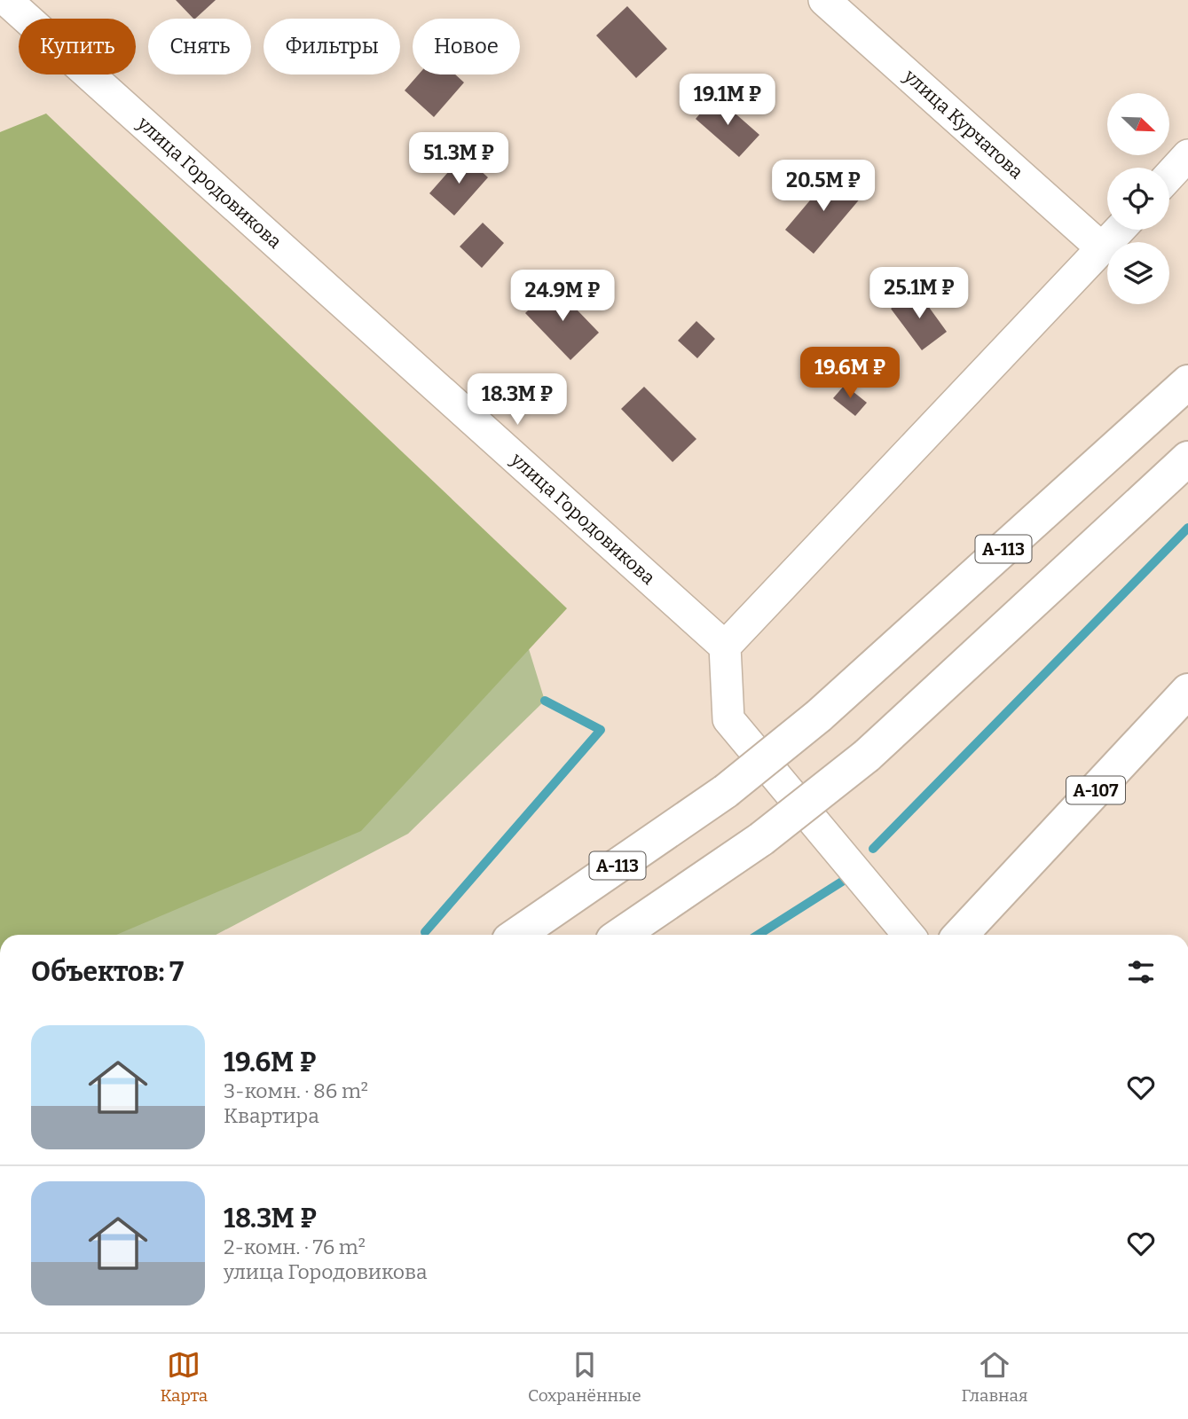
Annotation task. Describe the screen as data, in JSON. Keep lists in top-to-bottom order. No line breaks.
{"streets":{"highway":["А-113","А-107"],"street":["улица Курчатова","улица Городовикова"]},"north":"bottom right","page":{"chip":["Купить","Снять","Фильтры","Новое"],"price":["19.1M ₽","51.3M ₽","20.5M ₽","25.1M ₽","24.9M ₽","19.6M ₽","18.3M ₽"],"heading":"Объектов: 7","list":[{"name":"19.6M ₽","note":"3-комн. · 86 m² · Квартира"},{"name":"18.3M ₽","note":"2-комн. · 76 m² · улица Городовикова"}],"tabs":["Карта","Сохранённые","Главная"]}}
